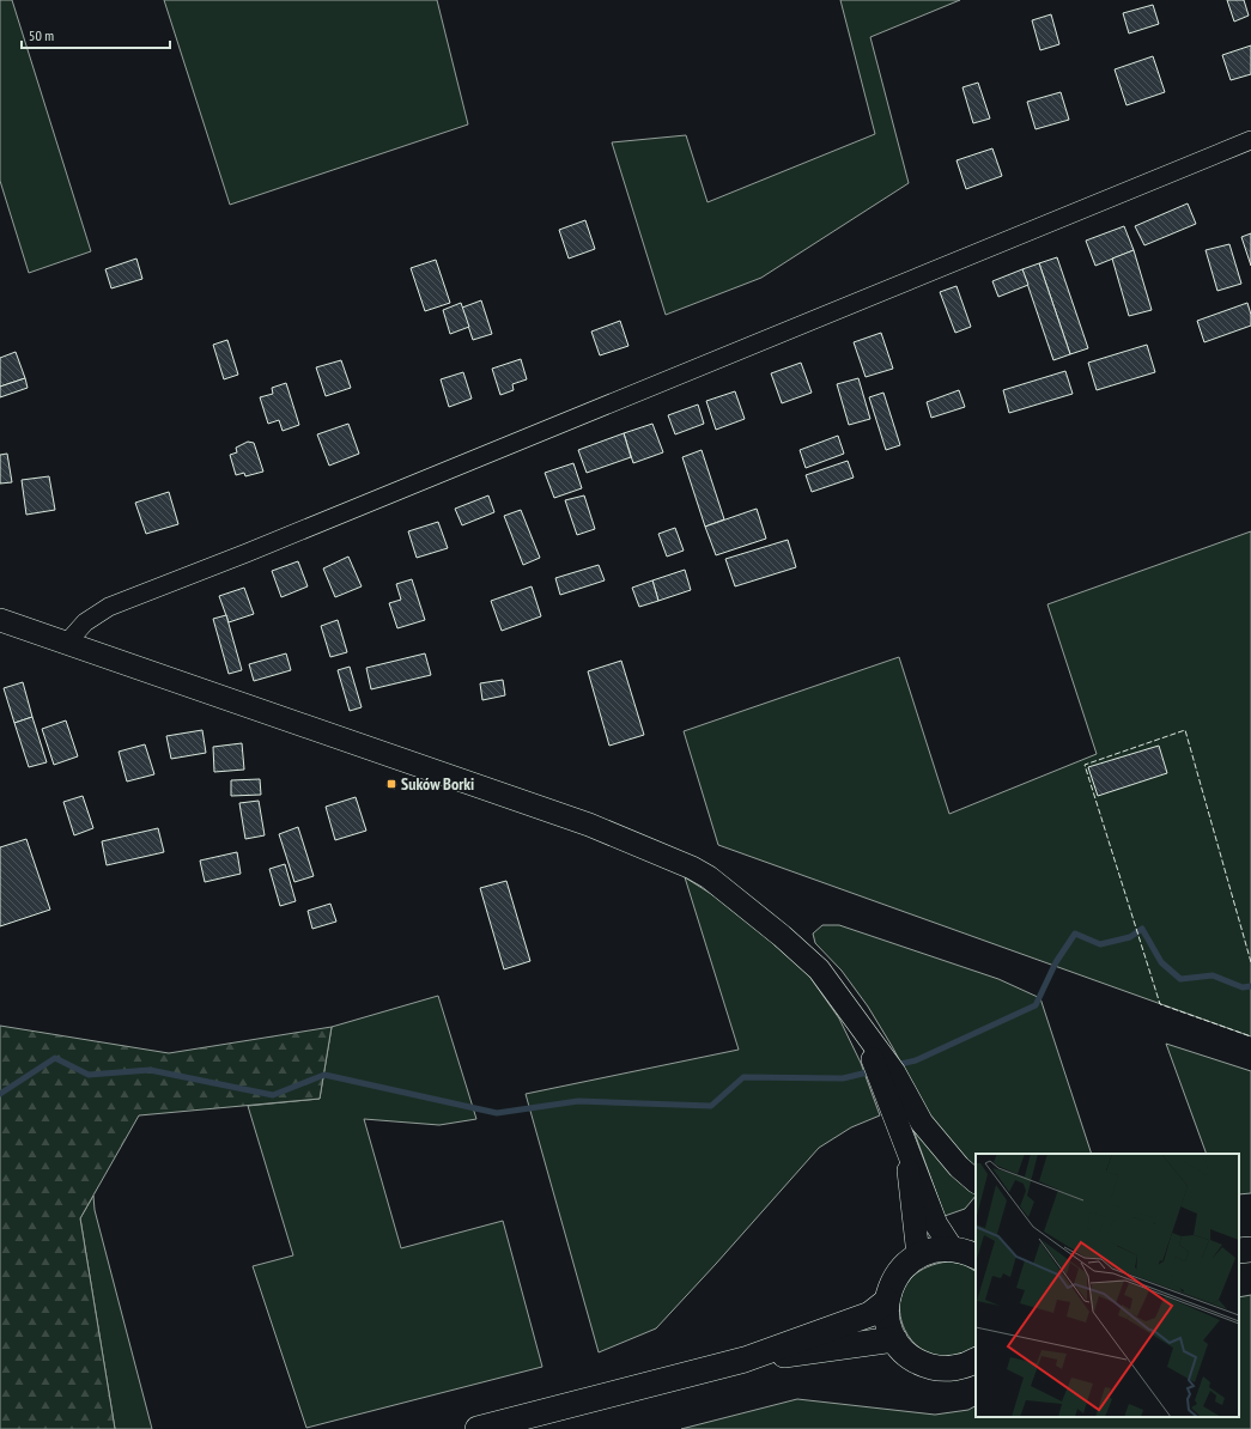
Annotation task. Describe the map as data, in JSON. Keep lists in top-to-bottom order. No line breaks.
{"places":{"transit":["Suków Borki"]},"scale_bar":"50 m"}
